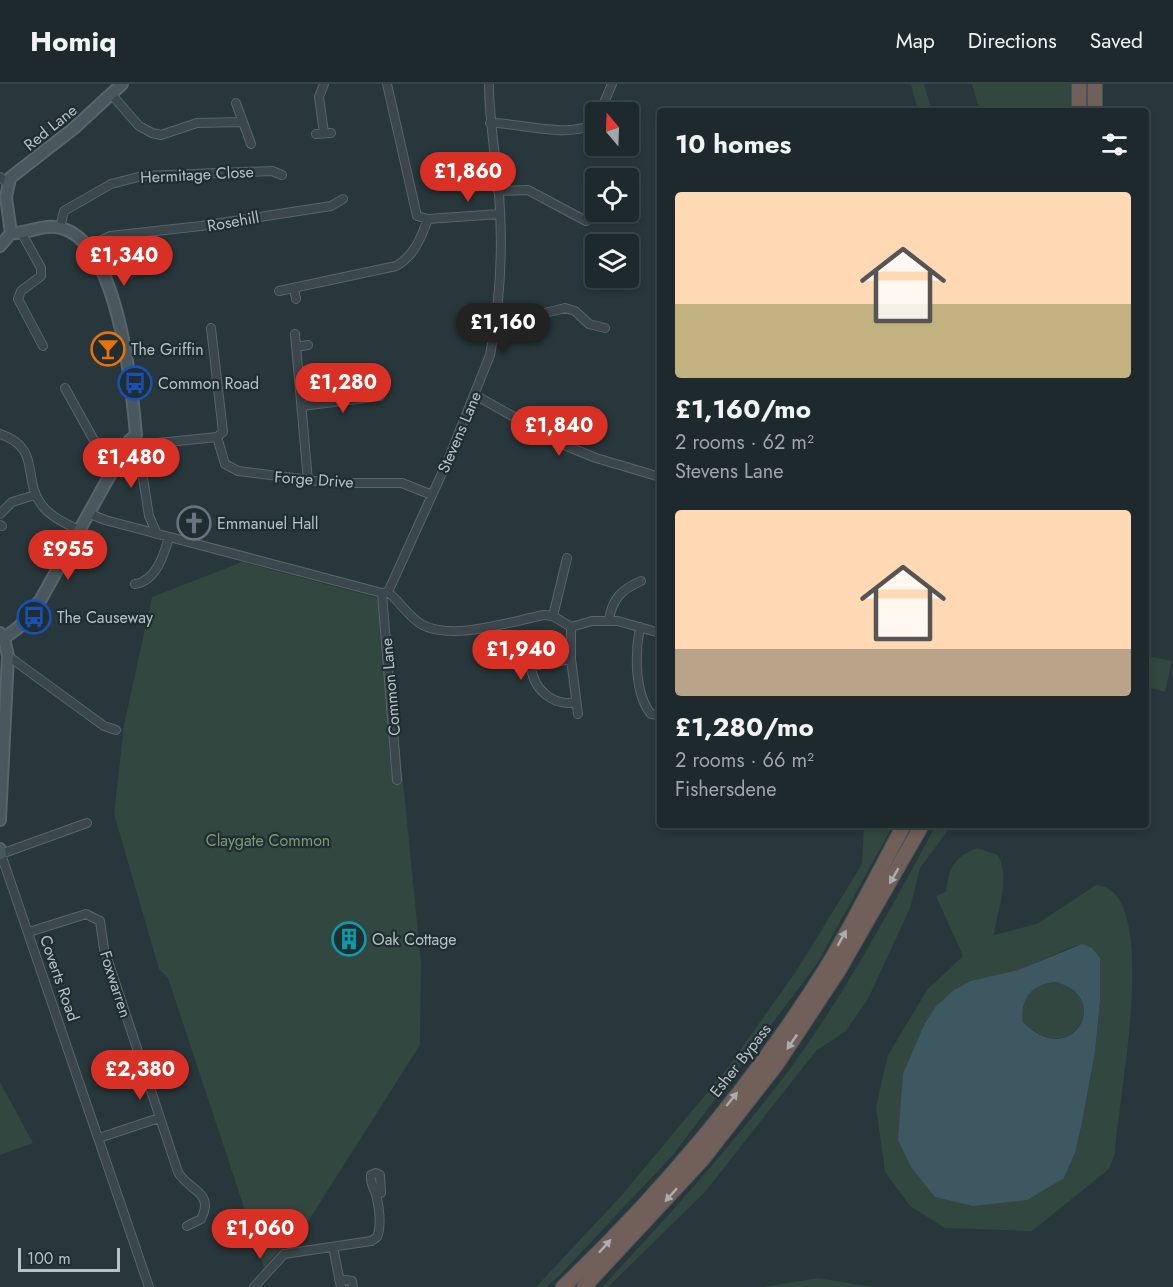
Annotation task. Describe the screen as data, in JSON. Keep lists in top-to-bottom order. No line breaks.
{"streets":{"highway":["Esher Bypass"],"street":["Red Lane","Hermitage Close","Rosehill","Stevens Lane","Forge Drive","Common Lane","Coverts Road","Foxwarren"]},"crossings":[["Stevens Lane","Forge Drive"],["Stevens Lane","Common Lane"],["Coverts Road","Foxwarren"]],"parks":["Claygate Common"],"places":{"bar":["The Griffin"],"bus stop":["Common Road","The Causeway"],"church":["Emmanuel Hall"],"building":["Oak Cottage"]},"scale_bar":"100 m","north":"top","page":{"header":"Homiq","nav":["Map","Directions","Saved"],"heading":"10 homes","price":["£1,860","£1,340","£1,160","£1,280","£1,840","£1,480","£955","£1,940","£2,380","£1,060"],"list":[{"name":"£1,160/mo","note":"2 rooms · 62 m² · Stevens Lane"},{"name":"£1,280/mo","note":"2 rooms · 66 m² · Fishersdene"}],"scale":"100 m"}}
